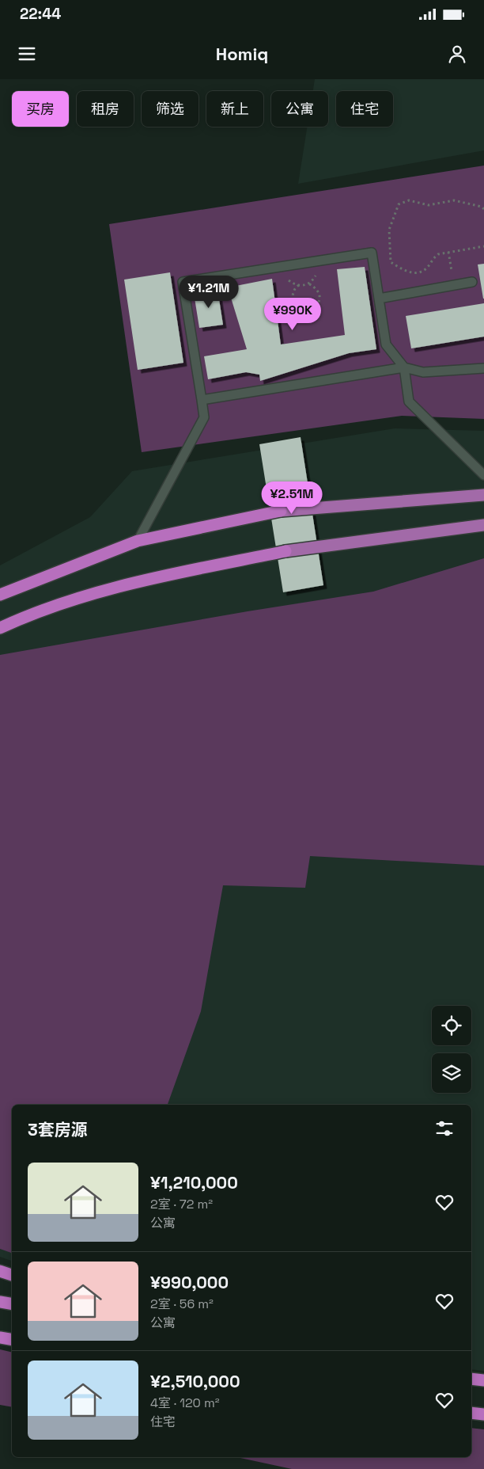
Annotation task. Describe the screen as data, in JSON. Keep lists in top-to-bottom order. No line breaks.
{"page":{"status":"22:44","header":"Homiq","chip":["买房","租房","筛选","新上","公寓","住宅"],"price":["¥1.21M","¥990K","¥2.51M"],"heading":"3套房源","list":[{"name":"¥1,210,000","note":"2室 · 72 m² · 公寓"},{"name":"¥990,000","note":"2室 · 56 m² · 公寓"},{"name":"¥2,510,000","note":"4室 · 120 m² · 住宅"}]}}
